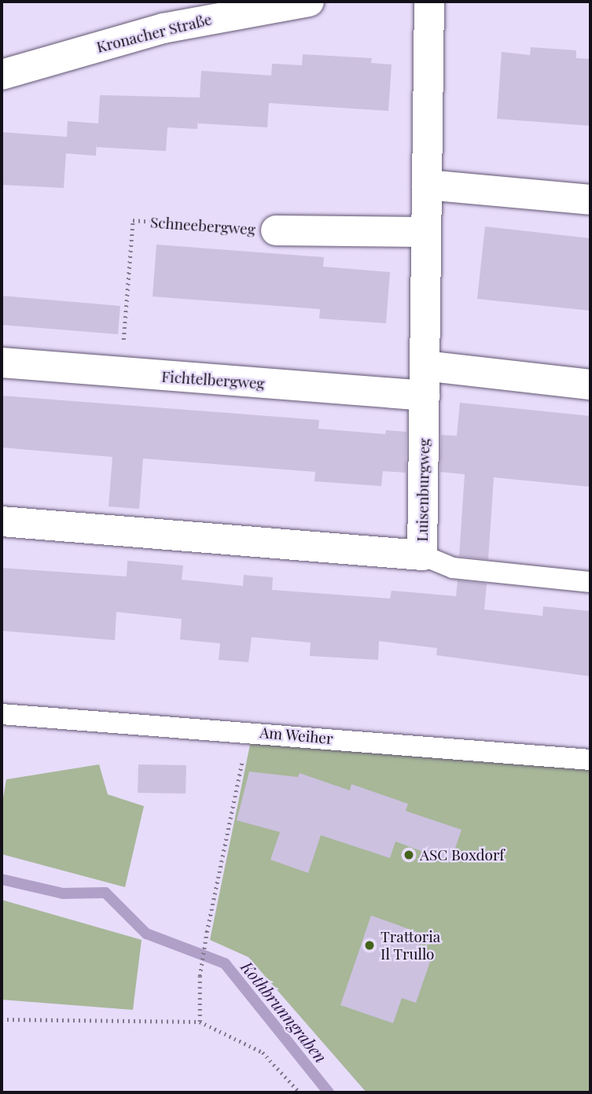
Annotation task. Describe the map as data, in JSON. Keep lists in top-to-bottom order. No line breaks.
{"streets":{"street":["Kronacher Straße","Schneebergweg","Fichtelbergweg","Luisenburgweg"],"lane":["Am Weiher"]},"crossings":[["Schneebergweg","Fichtelbergweg"],["Schneebergweg","Luisenburgweg"],["Fichtelbergweg","Luisenburgweg"]],"water":["Kothbrunngraben"],"places":["ASC Boxdorf","Trattoria Il Trullo"]}
